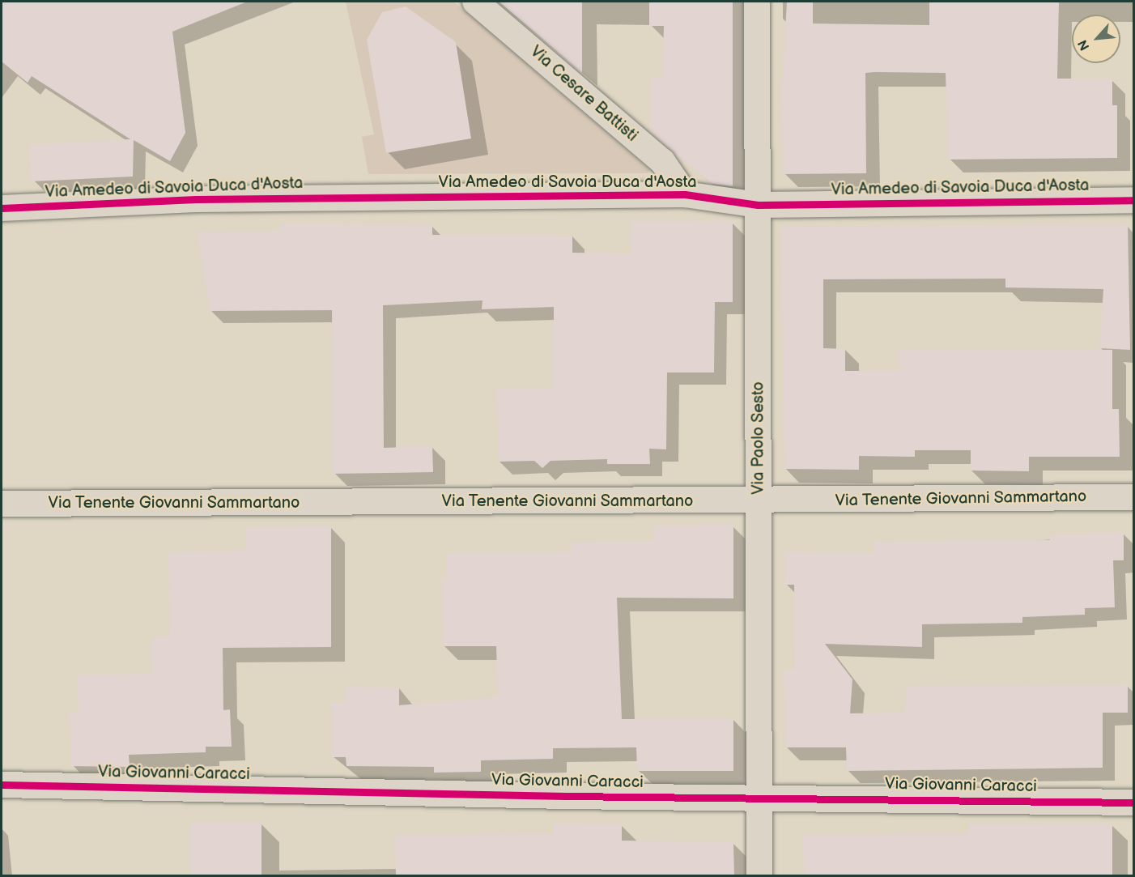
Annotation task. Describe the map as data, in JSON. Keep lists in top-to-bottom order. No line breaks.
{"streets":{"street":["Via Cesare Battisti","Via Amedeo di Savoia Duca d'Aosta","Via Paolo Sesto","Via Tenente Giovanni Sammartano","Via Giovanni Caracci"]},"crossings":[["Via Cesare Battisti","Via Amedeo di Savoia Duca d'Aosta"],["Via Amedeo di Savoia Duca d'Aosta","Via Paolo Sesto"],["Via Paolo Sesto","Via Tenente Giovanni Sammartano"],["Via Paolo Sesto","Via Giovanni Caracci"]],"north":"bottom left"}
